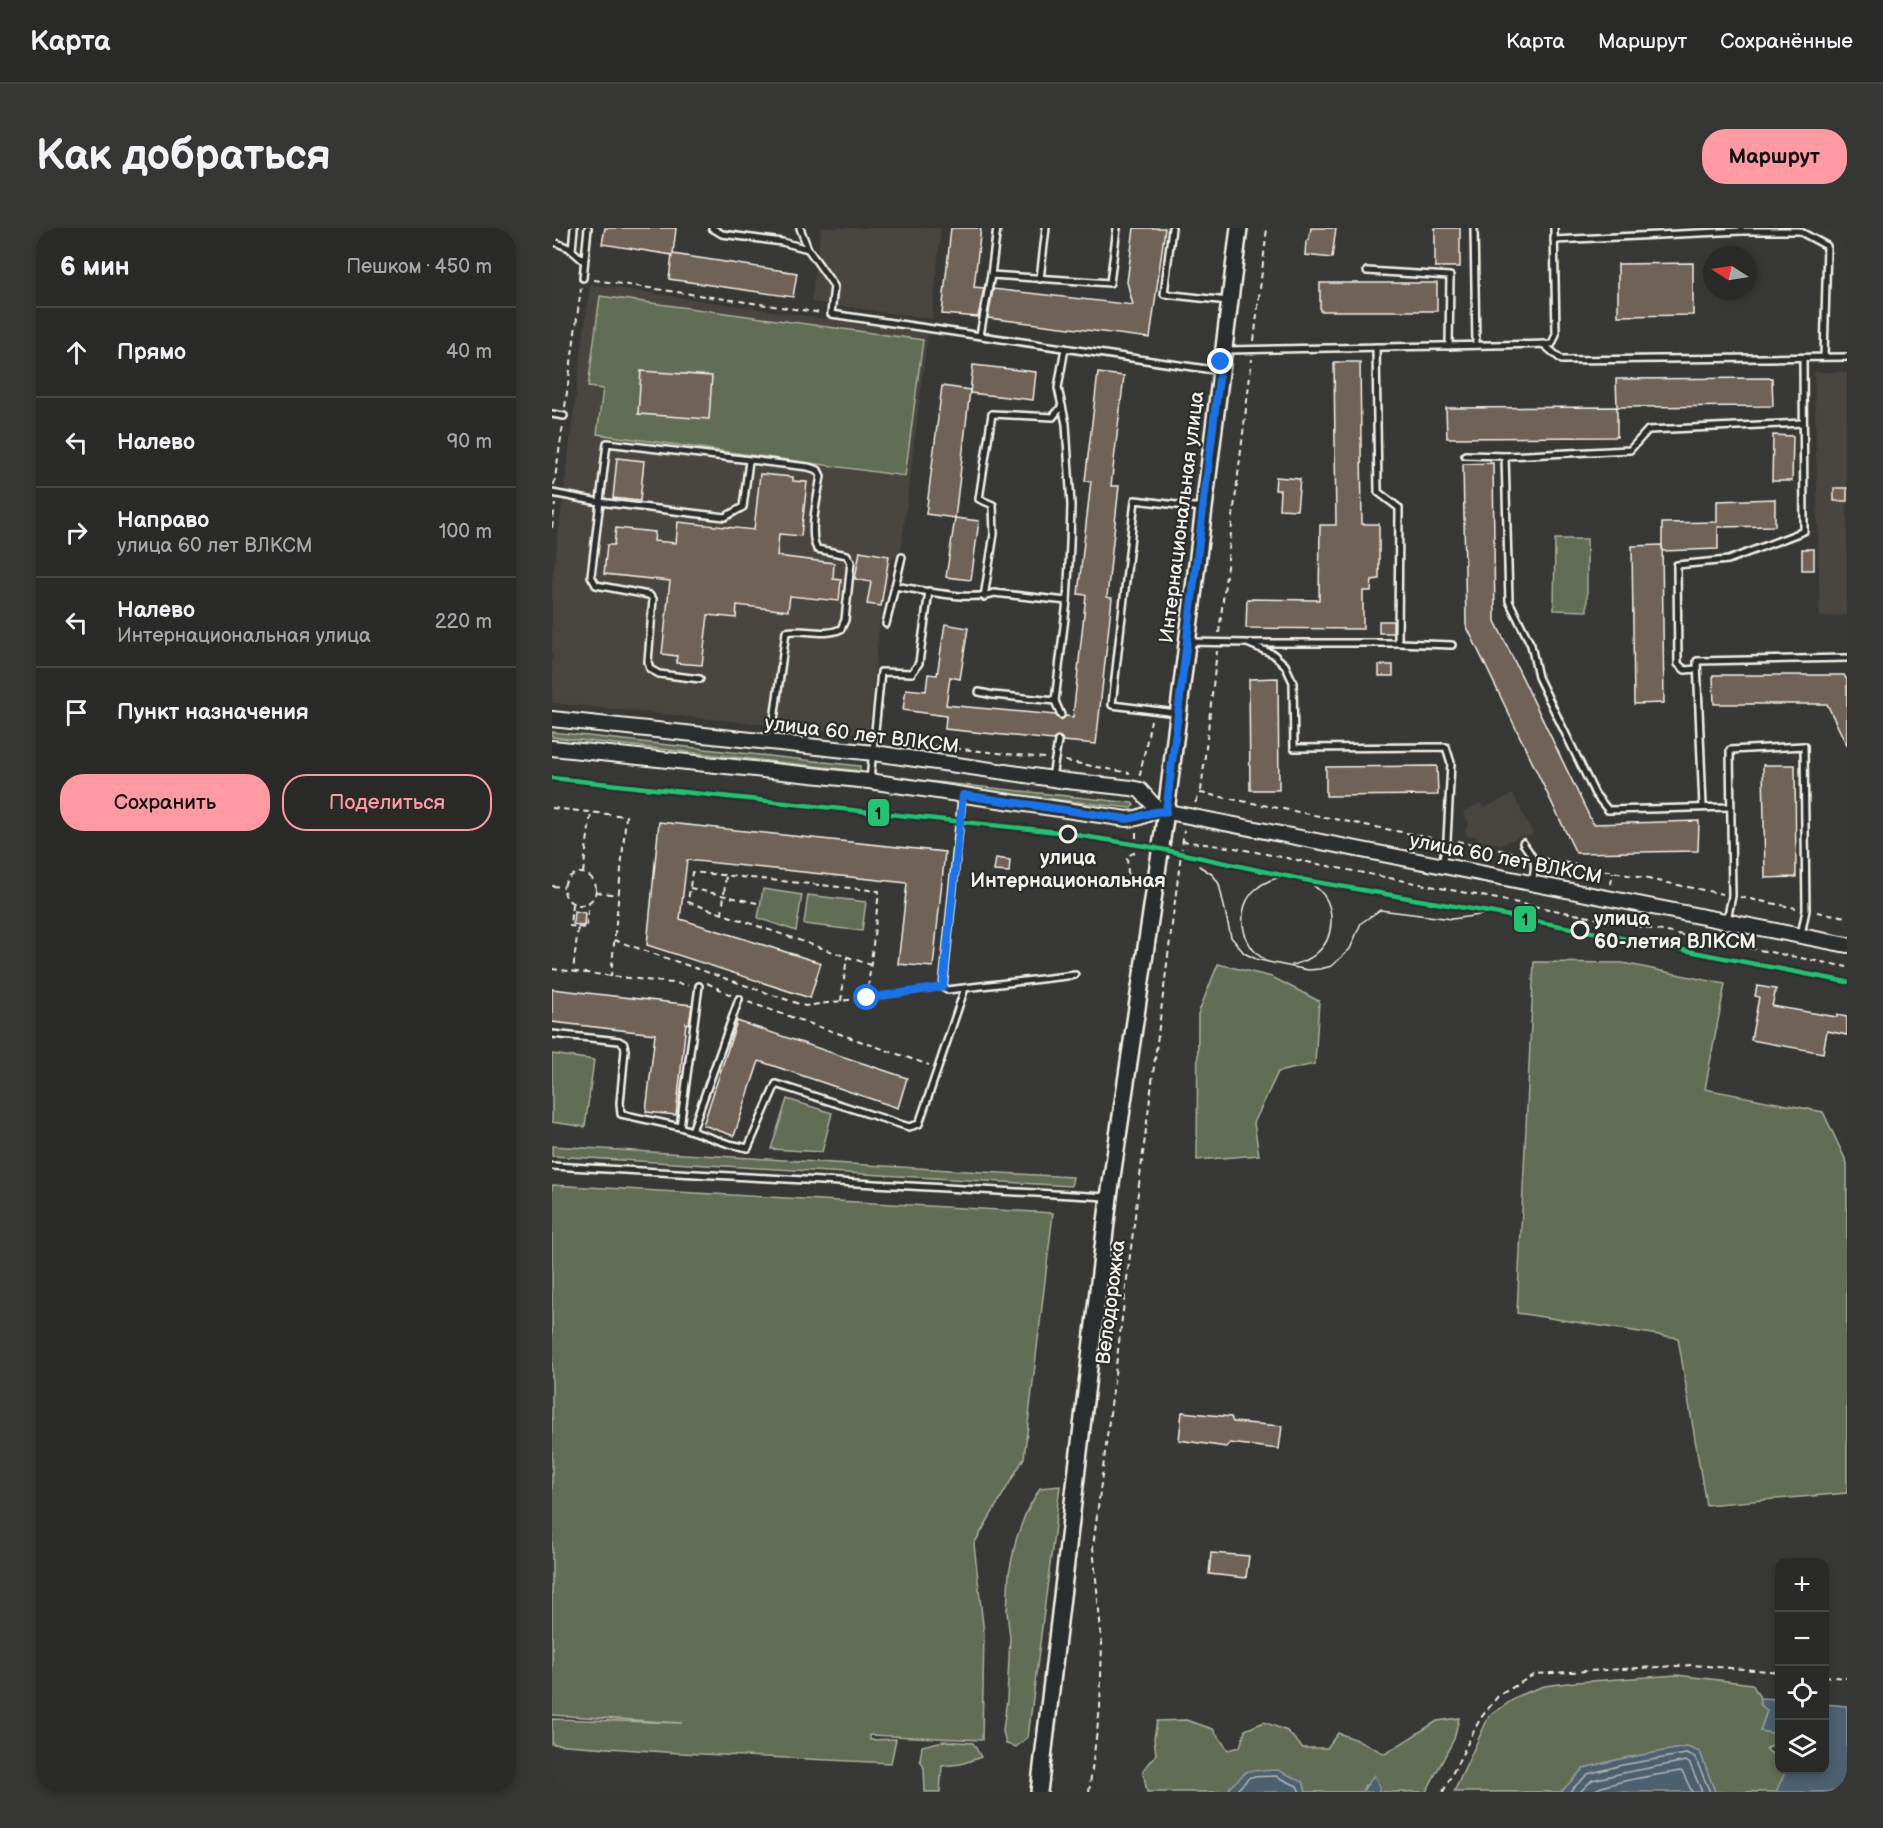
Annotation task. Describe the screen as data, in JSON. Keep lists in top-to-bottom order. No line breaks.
{"streets":{"main road":["Интернациональная улица"],"street":["улица 60 лет ВЛКСМ"],"path":["Велодорожка"]},"crossings":[["Интернациональная улица","улица 60 лет ВЛКСМ"],["улица 60 лет ВЛКСМ","Велодорожка"]],"places":["улица Интернациональная","улица 60-летия ВЛКСМ"],"lines":["transit line 1"],"north":"left","page":{"header":"Карта","nav":["Карта","Маршрут","Сохранённые"],"buttons":["Маршрут",["Сохранить","Поделиться"]],"title":"Как добраться","heading":["6 мин","Пешком · 450 m"],"list":[["Прямо","40 m"],["Налево","90 m"],["Направо","улица 60 лет ВЛКСМ","100 m"],["Налево","Интернациональная улица","220 m"],"Пункт назначения"],"map_buttons":["+","−"]}}
